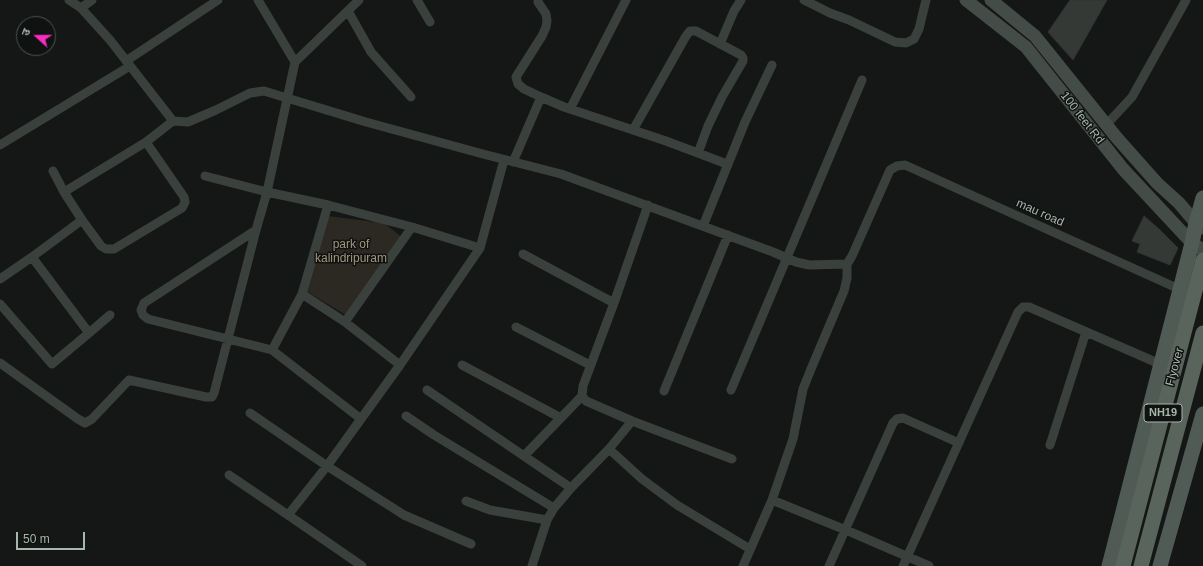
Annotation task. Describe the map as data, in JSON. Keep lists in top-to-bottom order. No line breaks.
{"streets":{"highway":["Flyover","NH19"],"main road":["100 feet Rd"],"street":["mau road"]},"parks":["park of kalindripuram"],"scale_bar":"50 m","north":"left"}
